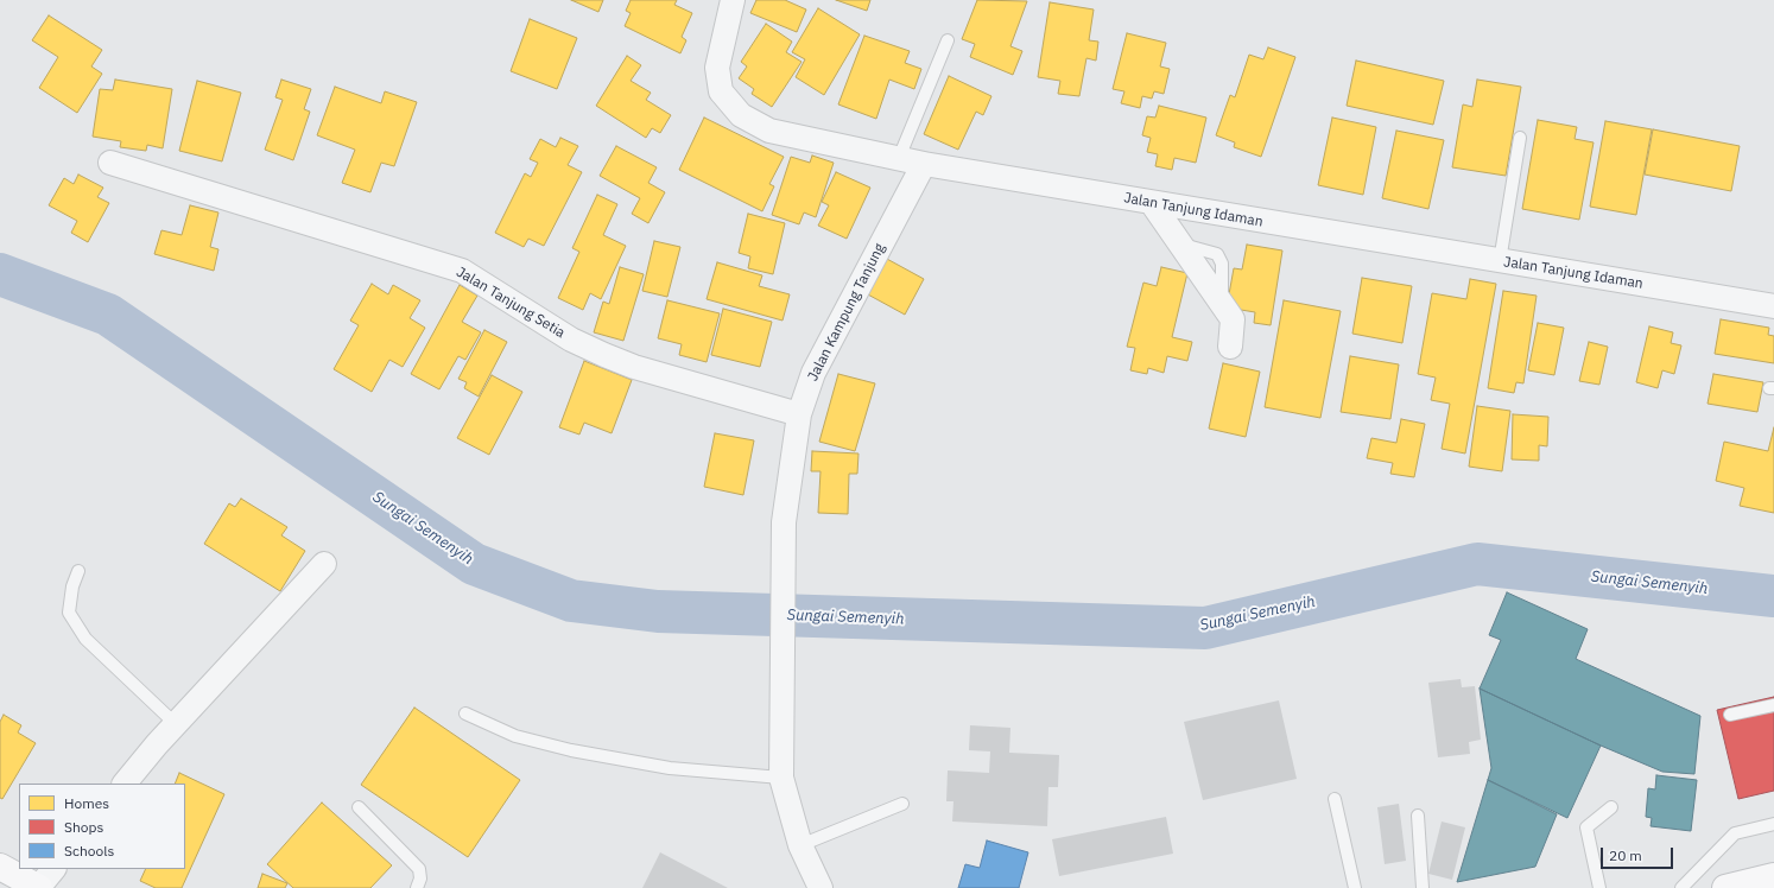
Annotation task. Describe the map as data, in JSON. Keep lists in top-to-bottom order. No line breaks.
{"streets":{"street":["Jalan Tanjung Idaman","Jalan Tanjung Setia","Jalan Kampung Tanjung"]},"crossings":[["Jalan Tanjung Idaman","Jalan Kampung Tanjung"],["Jalan Tanjung Setia","Jalan Kampung Tanjung"]],"water":["Sungai Semenyih"],"legend":["Homes","Shops","Schools"],"scale_bar":"20 m"}
